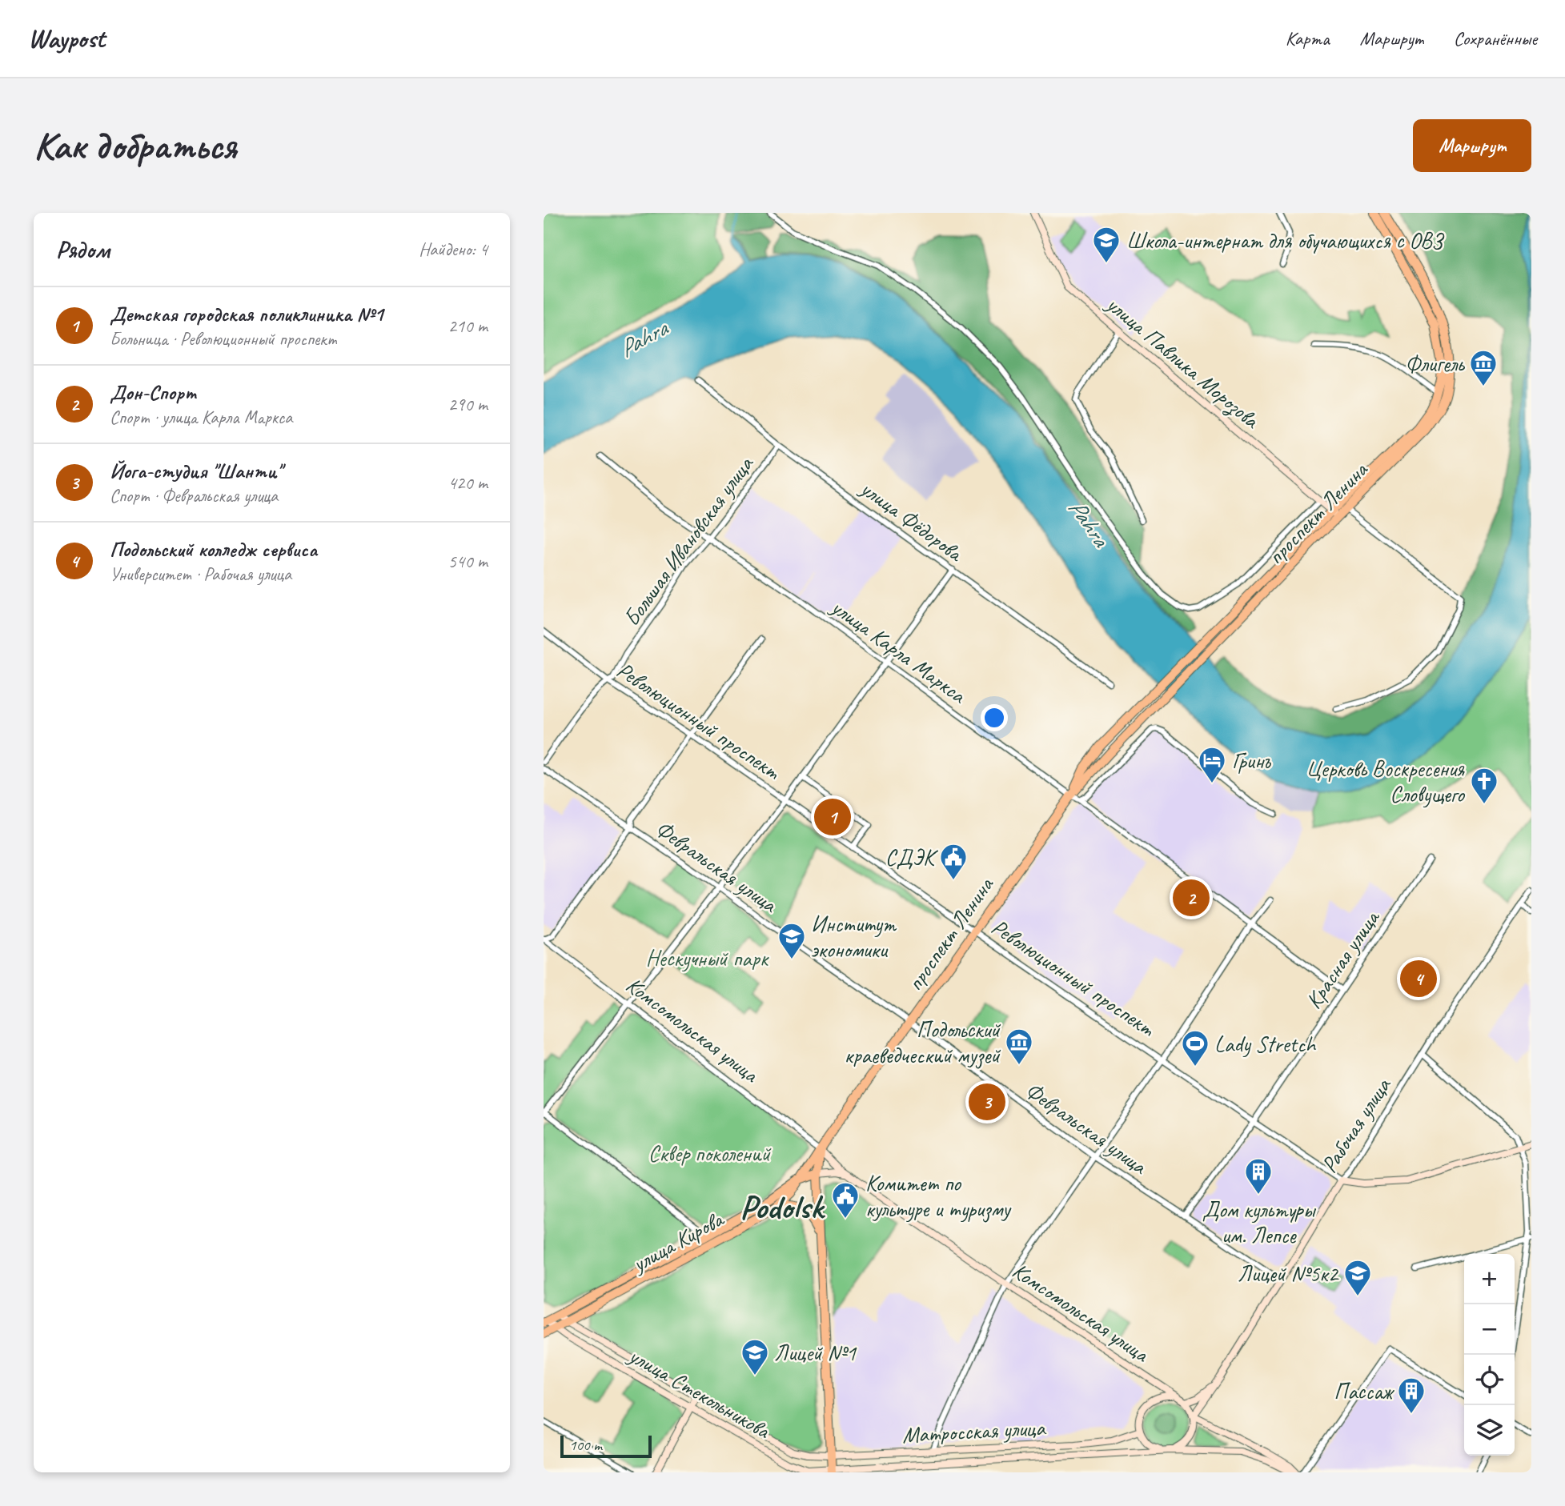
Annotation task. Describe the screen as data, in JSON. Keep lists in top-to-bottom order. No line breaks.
{"streets":{"main road":["улица Павлика Морозова","проспект Ленина","Революционный проспект","Комсомольская улица","Рабочая улица","улица Кирова","улица Стекольникова","Матросская улица"],"street":["улица Фёдорова","Большая Ивановская улица","улица Карла Маркса","Февральская улица","Красная улица"]},"crossings":[["улица Павлика Морозова","проспект Ленина"],["проспект Ленина","улица Карла Маркса"],["проспект Ленина","Революционный проспект"],["проспект Ленина","Февральская улица"],["проспект Ленина","Комсомольская улица"],["проспект Ленина","улица Кирова"],["улица Фёдорова","Большая Ивановская улица"],["Большая Ивановская улица","улица Карла Маркса"],["Большая Ивановская улица","Революционный проспект"],["улица Карла Маркса","Красная улица"],["Революционный проспект","Красная улица"],["Революционный проспект","Рабочая улица"],["Февральская улица","Красная улица"],["Февральская улица","Рабочая улица"],["Комсомольская улица","Рабочая улица"],["Комсомольская улица","Матросская улица"],["Рабочая улица","Матросская улица"],["улица Кирова","улица Стекольникова"],["улица Стекольникова","Матросская улица"]],"districts":["Podolsk"],"water":["Pahra"],"parks":["Нескучный парк","Сквер поколений"],"places":{"school or university":["Школа-интернат для обучающихся с ОВЗ","Институт экономики","Лицей №5к2","Лицeй №1"],"museum":["Флигель","Подольский краеведческий музей"],"hotel":["Гринъ"],"church":["Церковь Воскресения Словущего"],"public building":["СДЭК","Комитет по культуре и туризму"],"sports":["Lady Stretch"],"building":["Дом культуры им. Лепсе","Пассаж"]},"scale_bar":"100 m","page":{"header":"Waypost","nav":["Карта","Маршрут","Сохранённые"],"buttons":"Маршрут","title":"Как добраться","heading":["Рядом","Найдено: 4"],"list":[{"mark":"1","name":"Детская городская поликлиника №1","note":"Больница · Революционный проспект","value":"210 m"},{"mark":"2","name":"Дон-Спорт","note":"Спорт · улица Карла Маркса","value":"290 m"},{"mark":"3","name":"Йога-студия \"Шанти\"","note":"Спорт · Февральская улица","value":"420 m"},{"mark":"4","name":"Подольский колледж сервиса","note":"Университет · Рабочая улица","value":"540 m"}],"pins":["1","2","4","3"],"map_buttons":["+","−"],"scale":"100 m"}}
